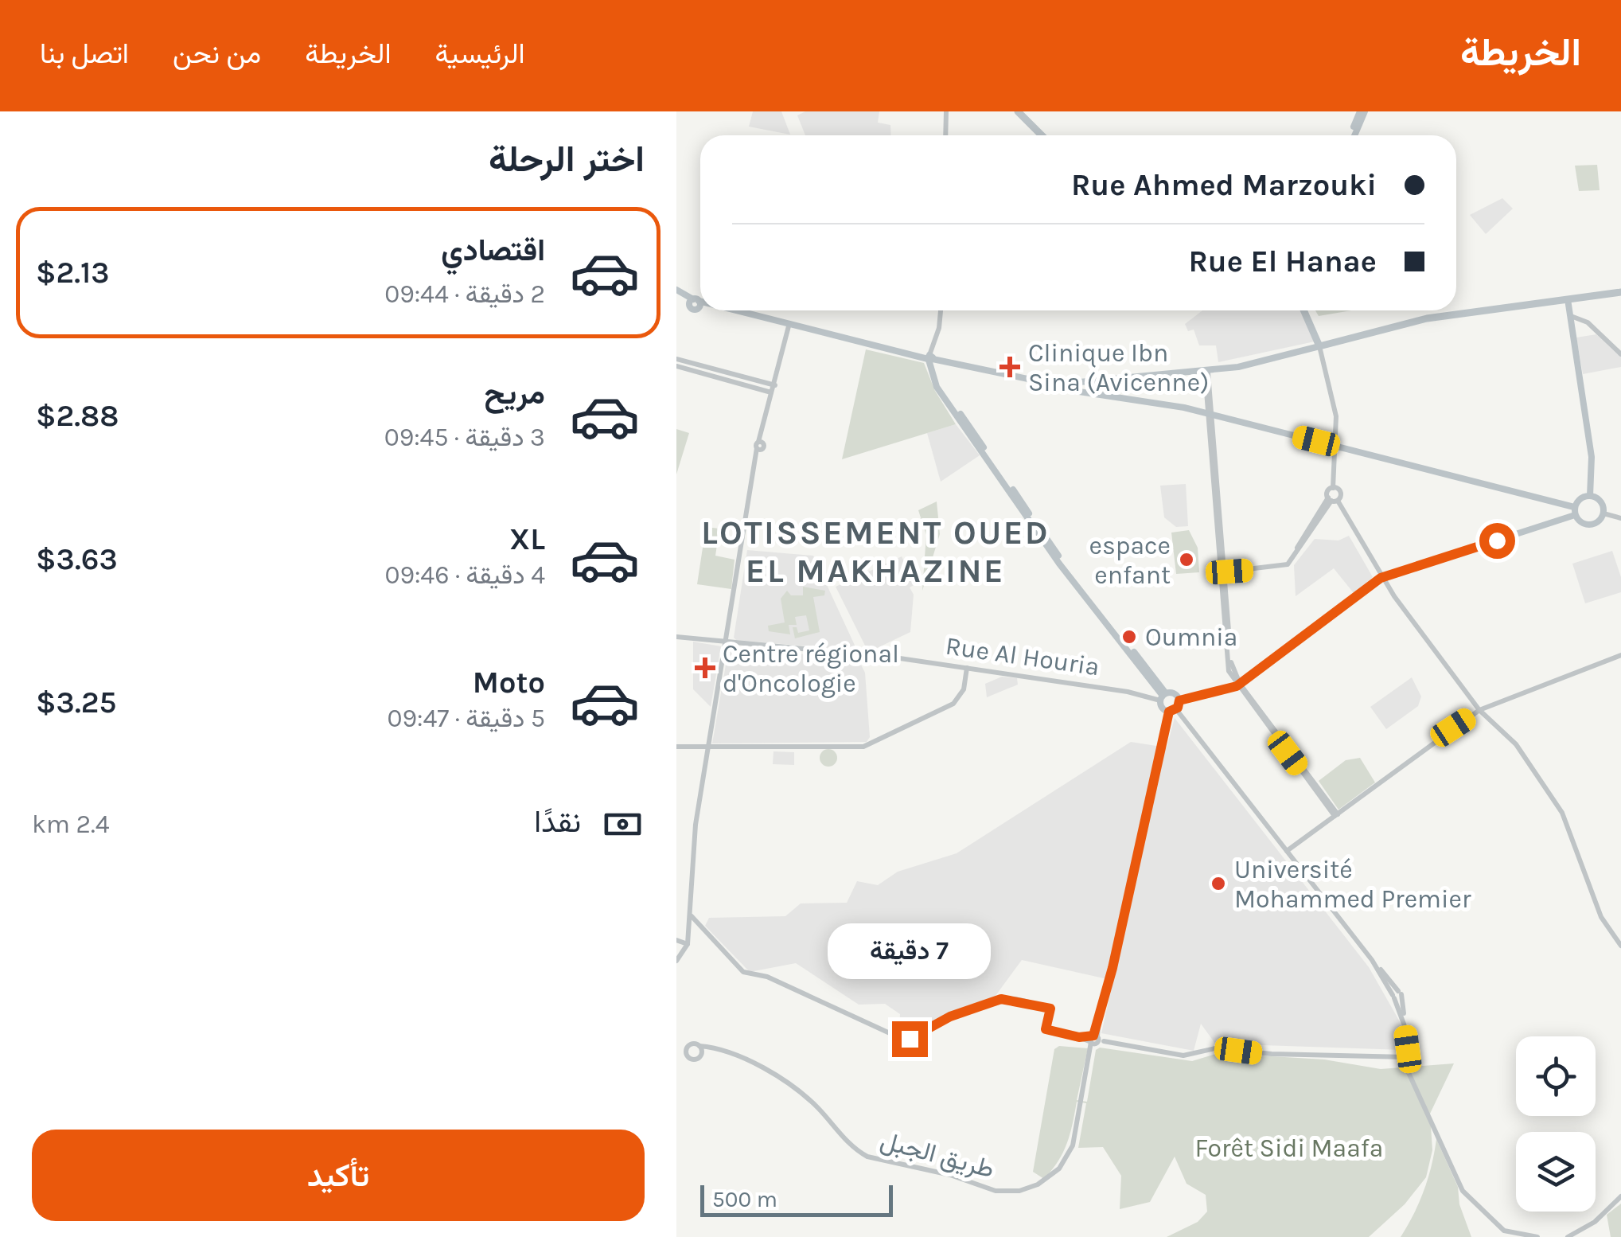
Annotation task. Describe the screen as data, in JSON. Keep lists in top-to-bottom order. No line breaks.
{"streets":{"street":["Rue Al Houria","طريق الجبل"]},"districts":["LOTISSEMENT OUED EL MAKHAZINE"],"parks":["Forêt Sidi Maafa"],"places":{"health":["Clinique Ibn Sina (Avicenne)","Centre régional d'Oncologie"],"other":["espace enfant","Oumnia","Université Mohammed Premier"]},"scale_bar":"500 m","page":{"header":"الخريطة","nav":["الرئيسية","الخريطة","من نحن","اتصل بنا"],"heading":"اختر الرحلة","banner":["Rue Ahmed Marzouki","Rue El Hanae"],"list":[{"name":"اقتصادي","note":"2 دقيقة · 09:44","value":"$2.13"},{"name":"مريح","note":"3 دقيقة · 09:45","value":"$2.88"},{"name":"XL","note":"4 دقيقة · 09:46","value":"$3.63"},{"name":"Moto","note":"5 دقيقة · 09:47","value":"$3.25"}],"pay":["نقدًا","2.4 km"],"bubble":"7 دقيقة","buttons":"تأكيد","scale":"500 m"}}
